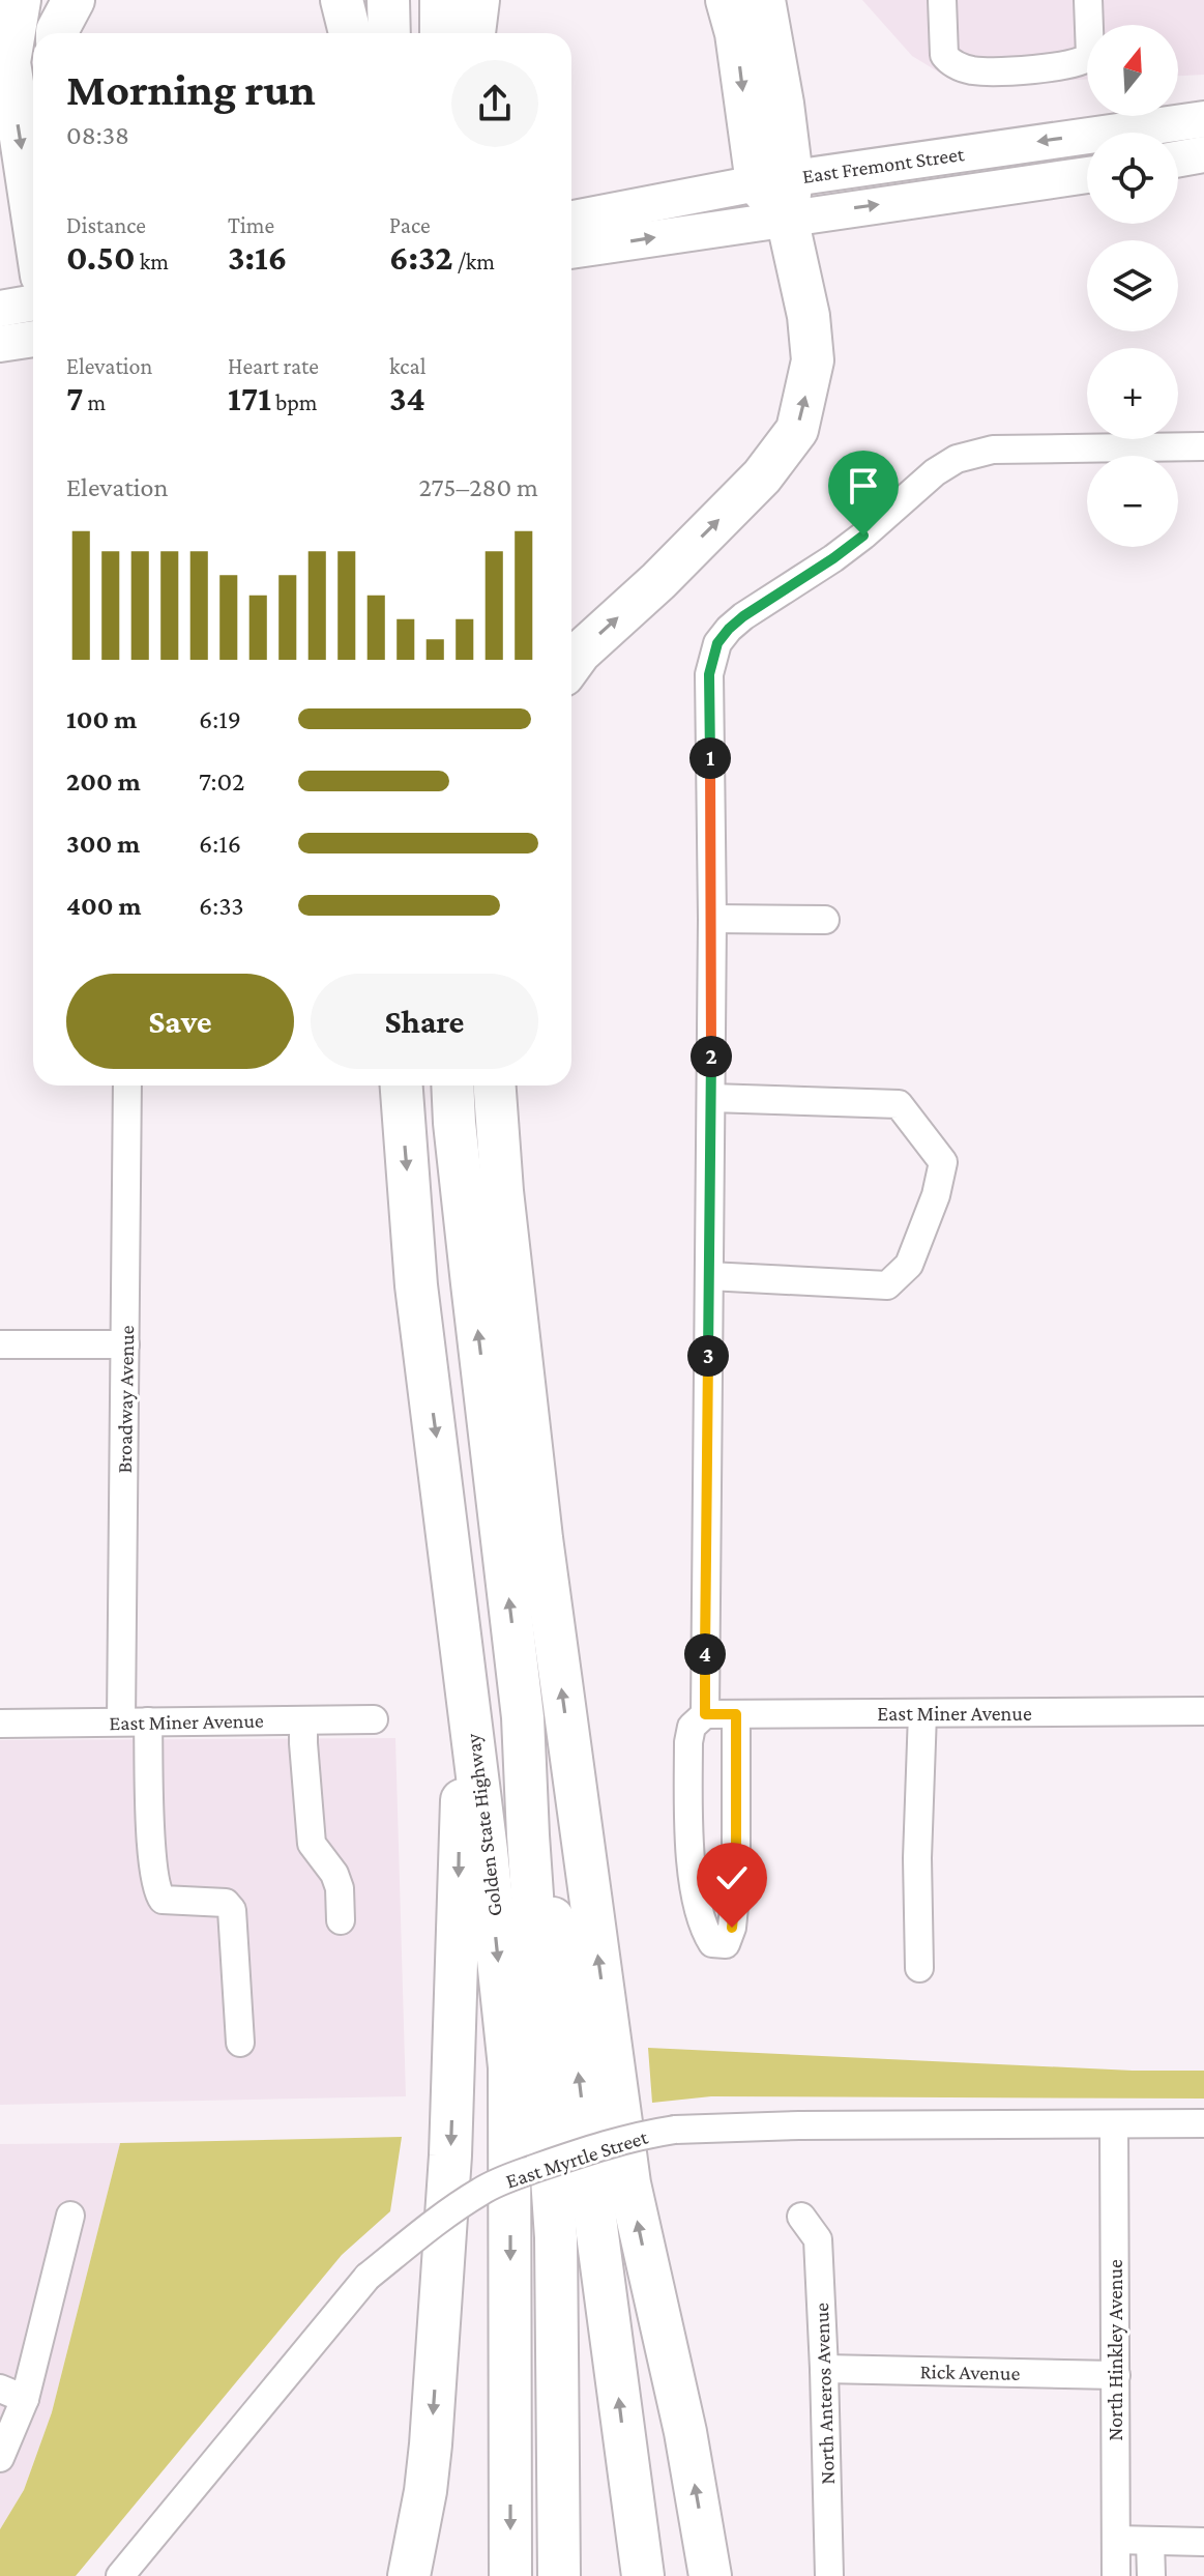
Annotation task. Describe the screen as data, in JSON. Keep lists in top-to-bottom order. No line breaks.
{"streets":{"highway":["Golden State Highway"],"main road":["East Fremont Street"],"street":["Broadway Avenue","East Miner Avenue","East Myrtle Street","North Hinkley Avenue","Rick Avenue","North Anteros Avenue"]},"crossings":[["Broadway Avenue","East Miner Avenue"],["East Myrtle Street","North Hinkley Avenue"],["North Hinkley Avenue","Rick Avenue"],["Rick Avenue","North Anteros Avenue"]],"north":"top","page":{"map_buttons":["+","−"],"heading":["Morning run","08:38"],"stats":[["Distance","0.50 km"],["Time","3:16"],["Pace","6:32 /km"],["Elevation","7 m"],["Heart rate","171 bpm"],["kcal","34"]],"chart":["Elevation","275–280 m"],"list":[{"name":"100 m","note":"6:19"},{"name":"200 m","note":"7:02"},{"name":"300 m","note":"6:16"},{"name":"400 m","note":"6:33"}],"pins":["1","2","3","4"],"buttons":["Save","Share"]}}
